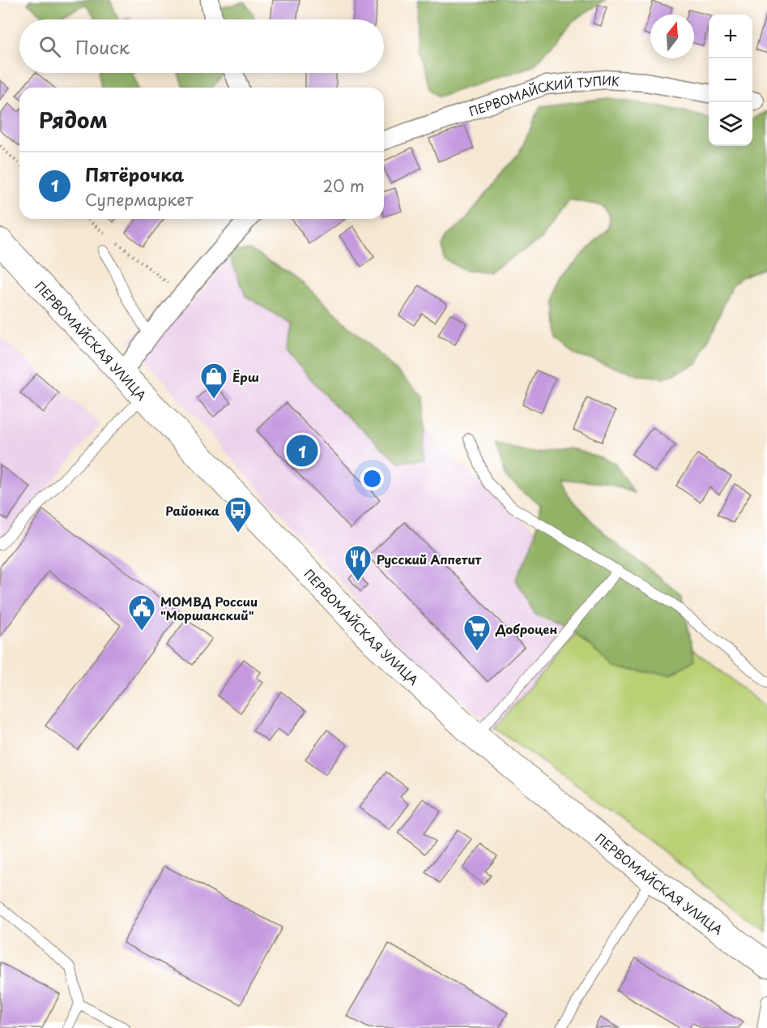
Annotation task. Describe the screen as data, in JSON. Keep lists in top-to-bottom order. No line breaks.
{"streets":{"main road":["ПЕРВОМАЙСКАЯ УЛИЦА"],"street":["ПЕРВОМАЙСКИЙ ТУПИК"]},"places":{"shop":["Ёрш"],"bus stop":["Районка"],"restaurant":["Русский Аппетит"],"public building":["МОМВД России \"Моршанский\""],"supermarket":["Доброцен"]},"north":"top","page":{"map_buttons":["+","−"],"search":"Поиск","heading":"Рядом","list":[{"mark":"1","name":"Пятёрочка","note":"Супермаркет","value":"20 m"}],"pins":"1"}}
